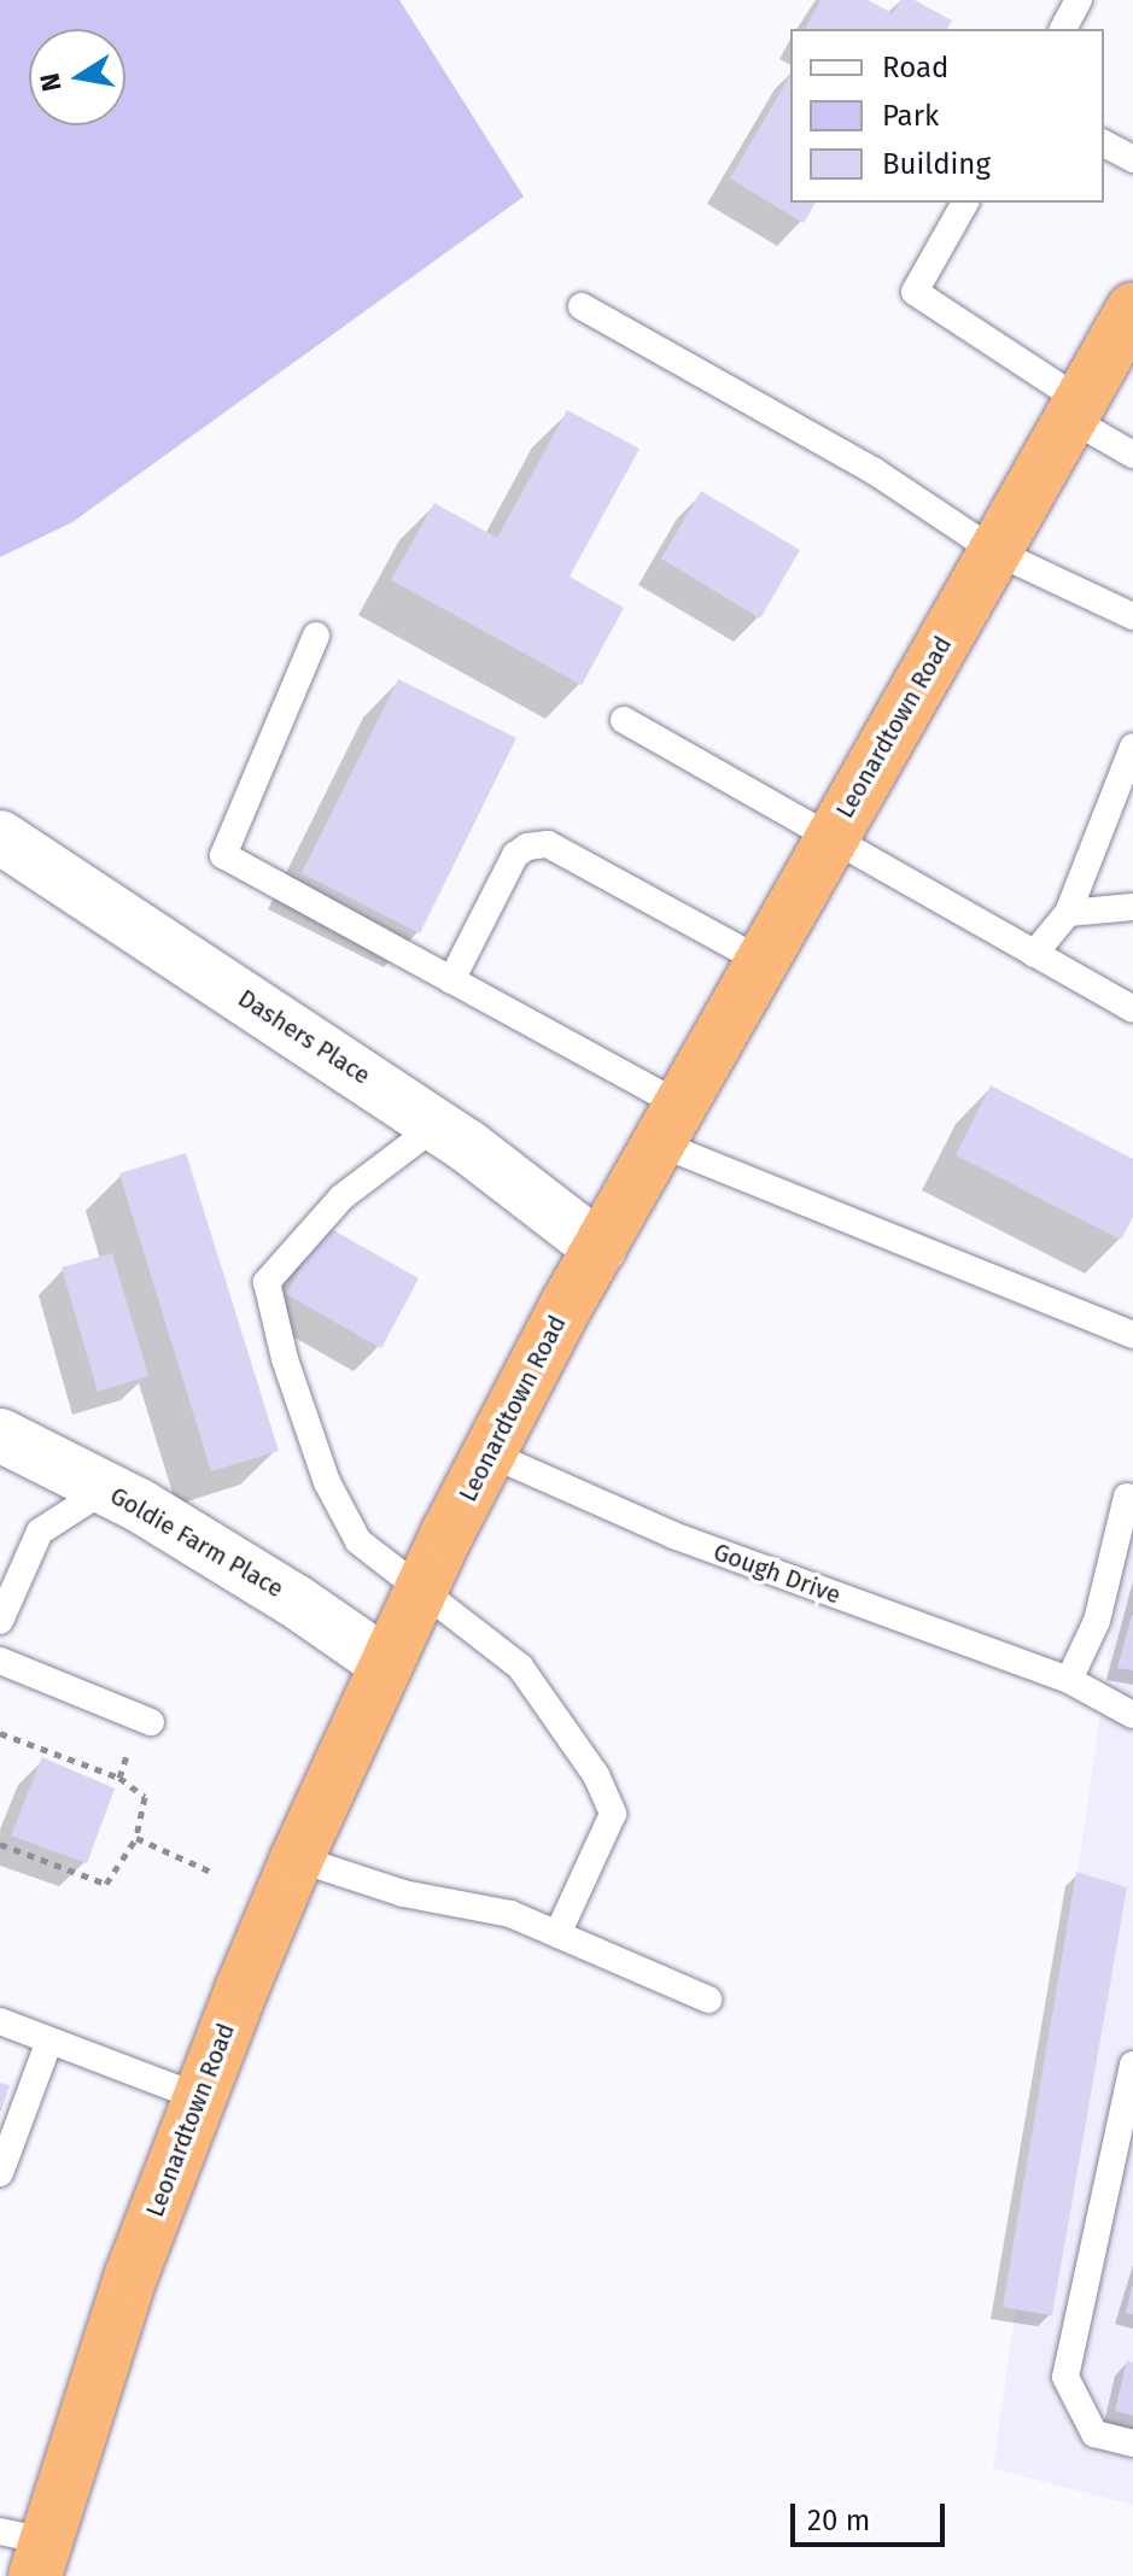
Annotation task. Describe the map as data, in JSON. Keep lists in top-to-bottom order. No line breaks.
{"streets":{"highway":["Leonardtown Road"],"street":["Dashers Place","Goldie Farm Place"],"lane":["Gough Drive"]},"crossings":[["Leonardtown Road","Dashers Place"],["Leonardtown Road","Goldie Farm Place"],["Leonardtown Road","Gough Drive"]],"legend":["Road","Park","Building"],"scale_bar":"20 m","north":"left"}
